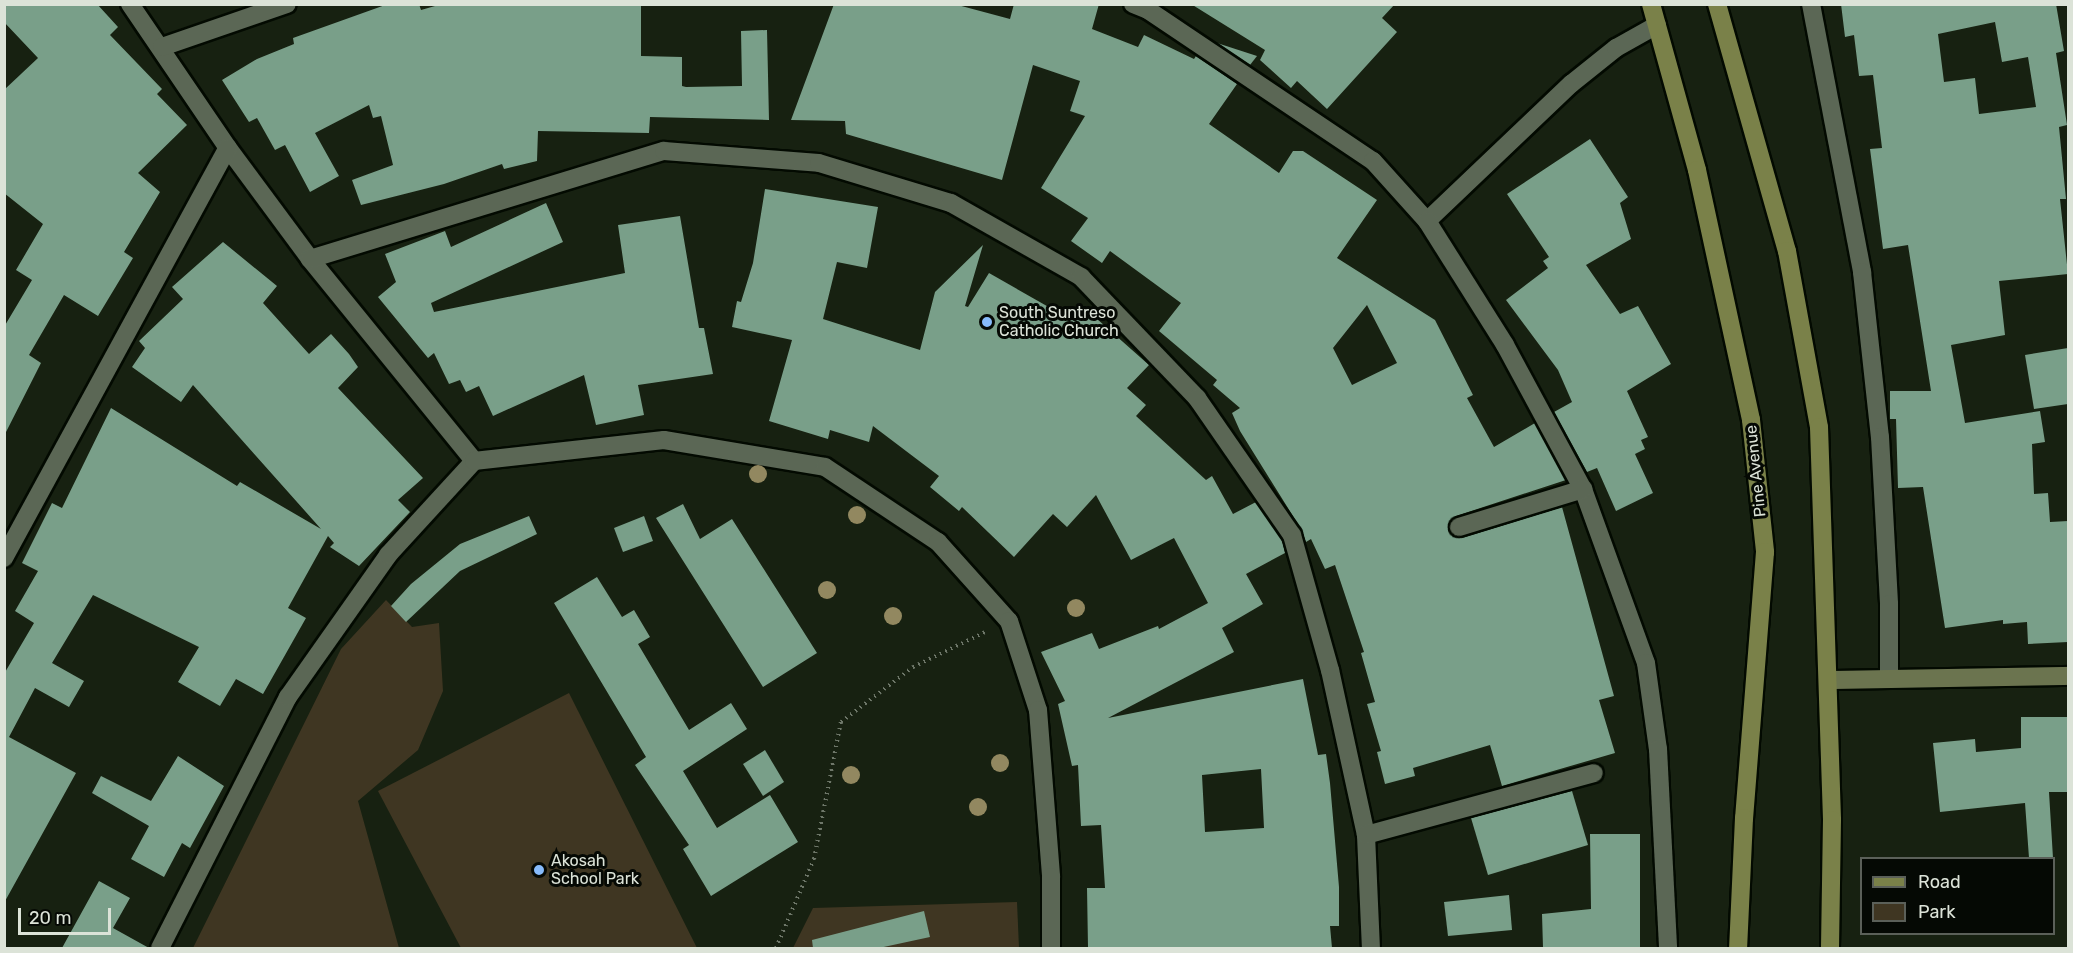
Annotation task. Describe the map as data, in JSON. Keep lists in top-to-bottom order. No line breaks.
{"streets":{"main road":["Pine Avenue"]},"places":["South Suntreso Catholic Church","Akosah School Park"],"legend":["Road","Park"],"scale_bar":"20 m"}
